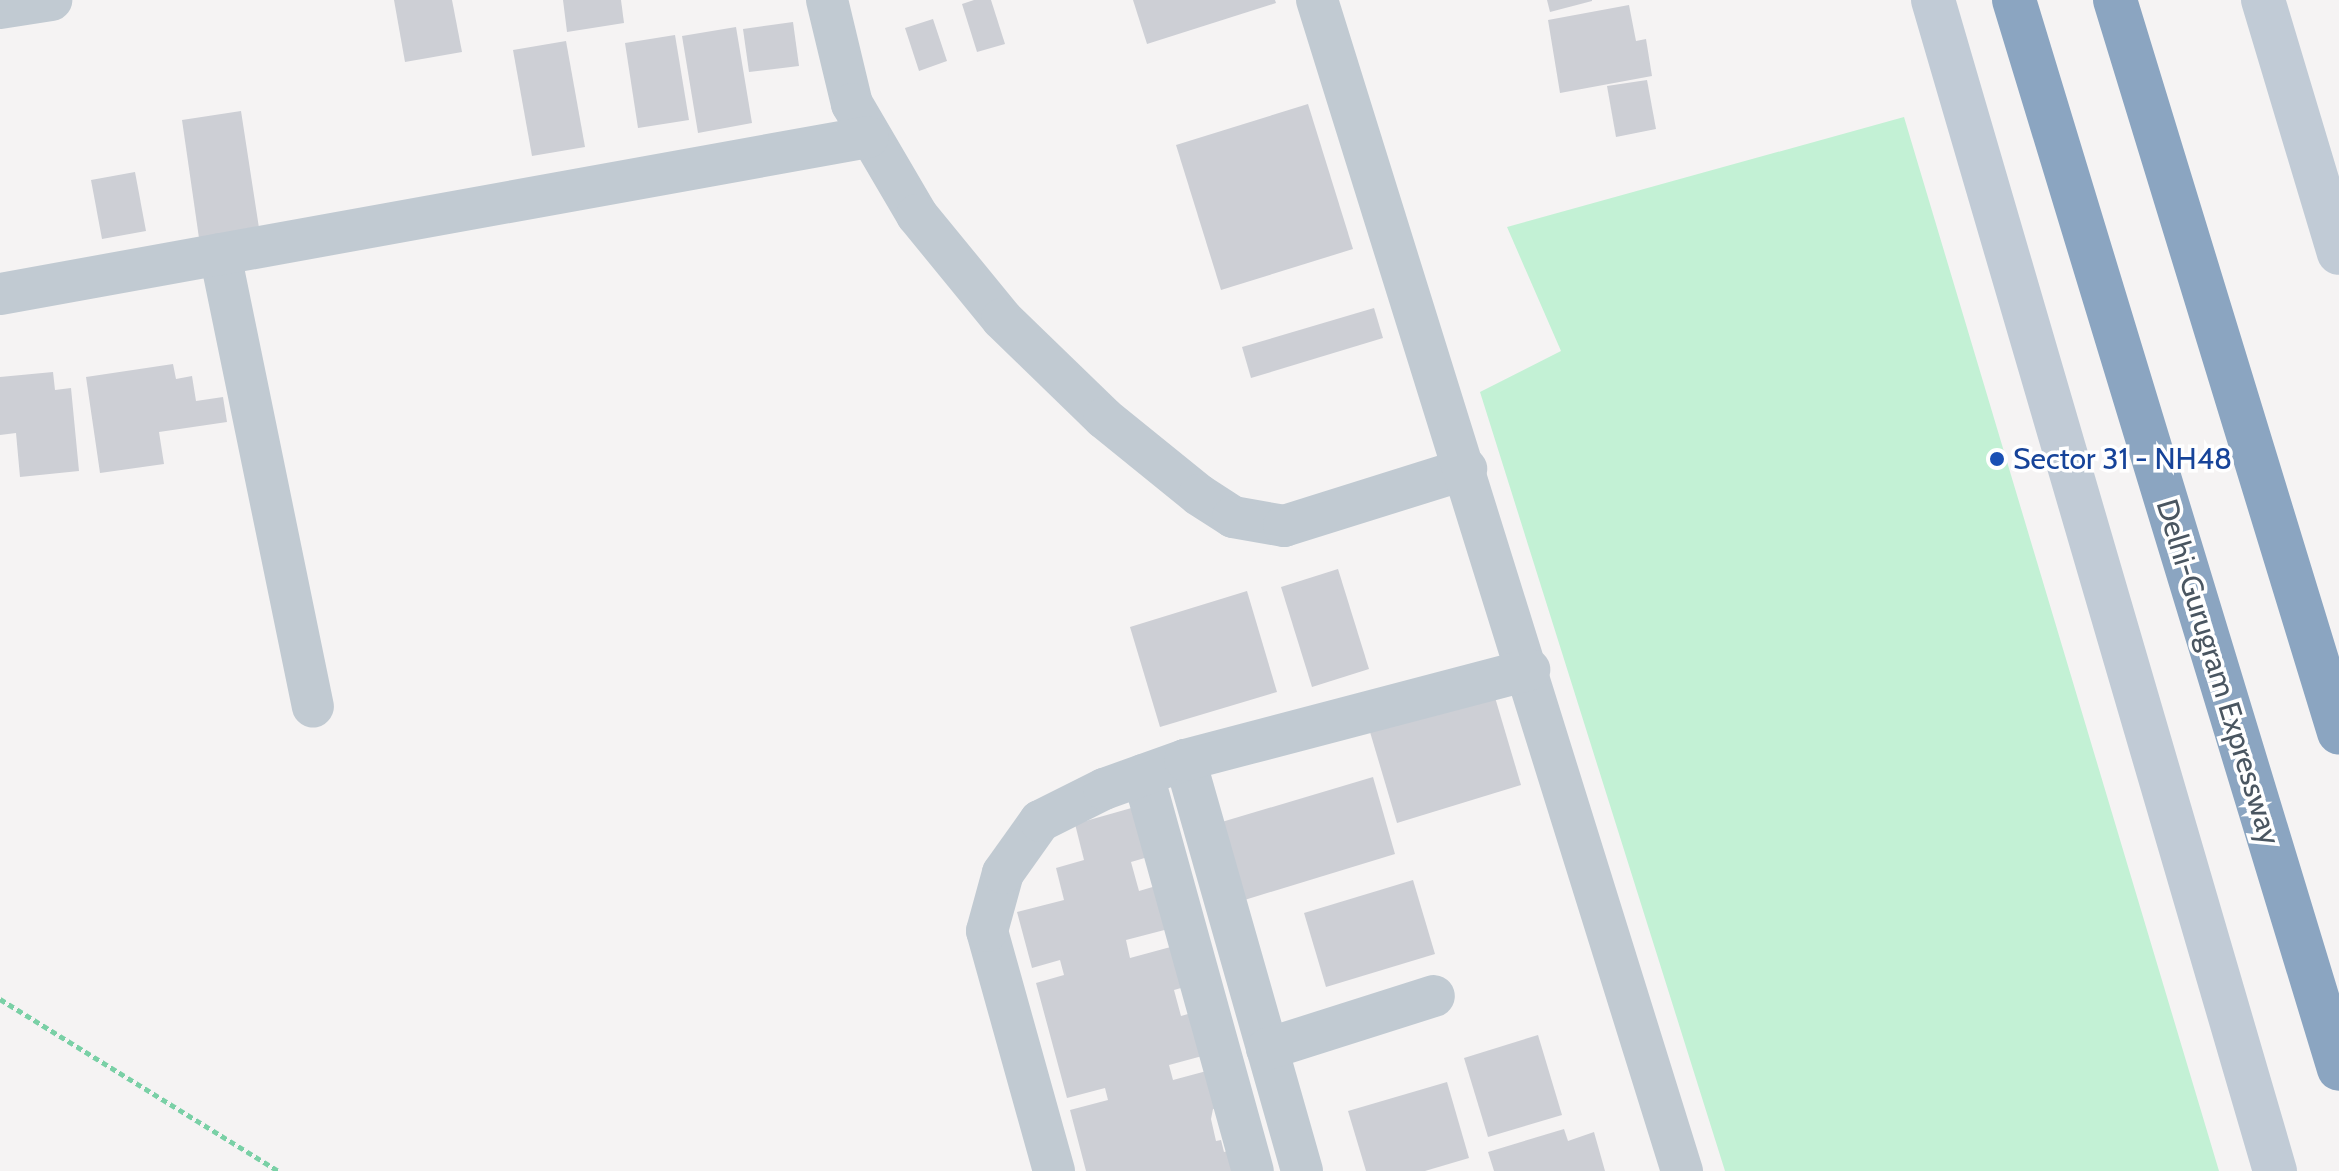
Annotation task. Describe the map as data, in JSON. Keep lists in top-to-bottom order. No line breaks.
{"streets":{"highway":["Delhi-Gurugram Expressway"]},"places":["Sector 31 - NH48"]}
